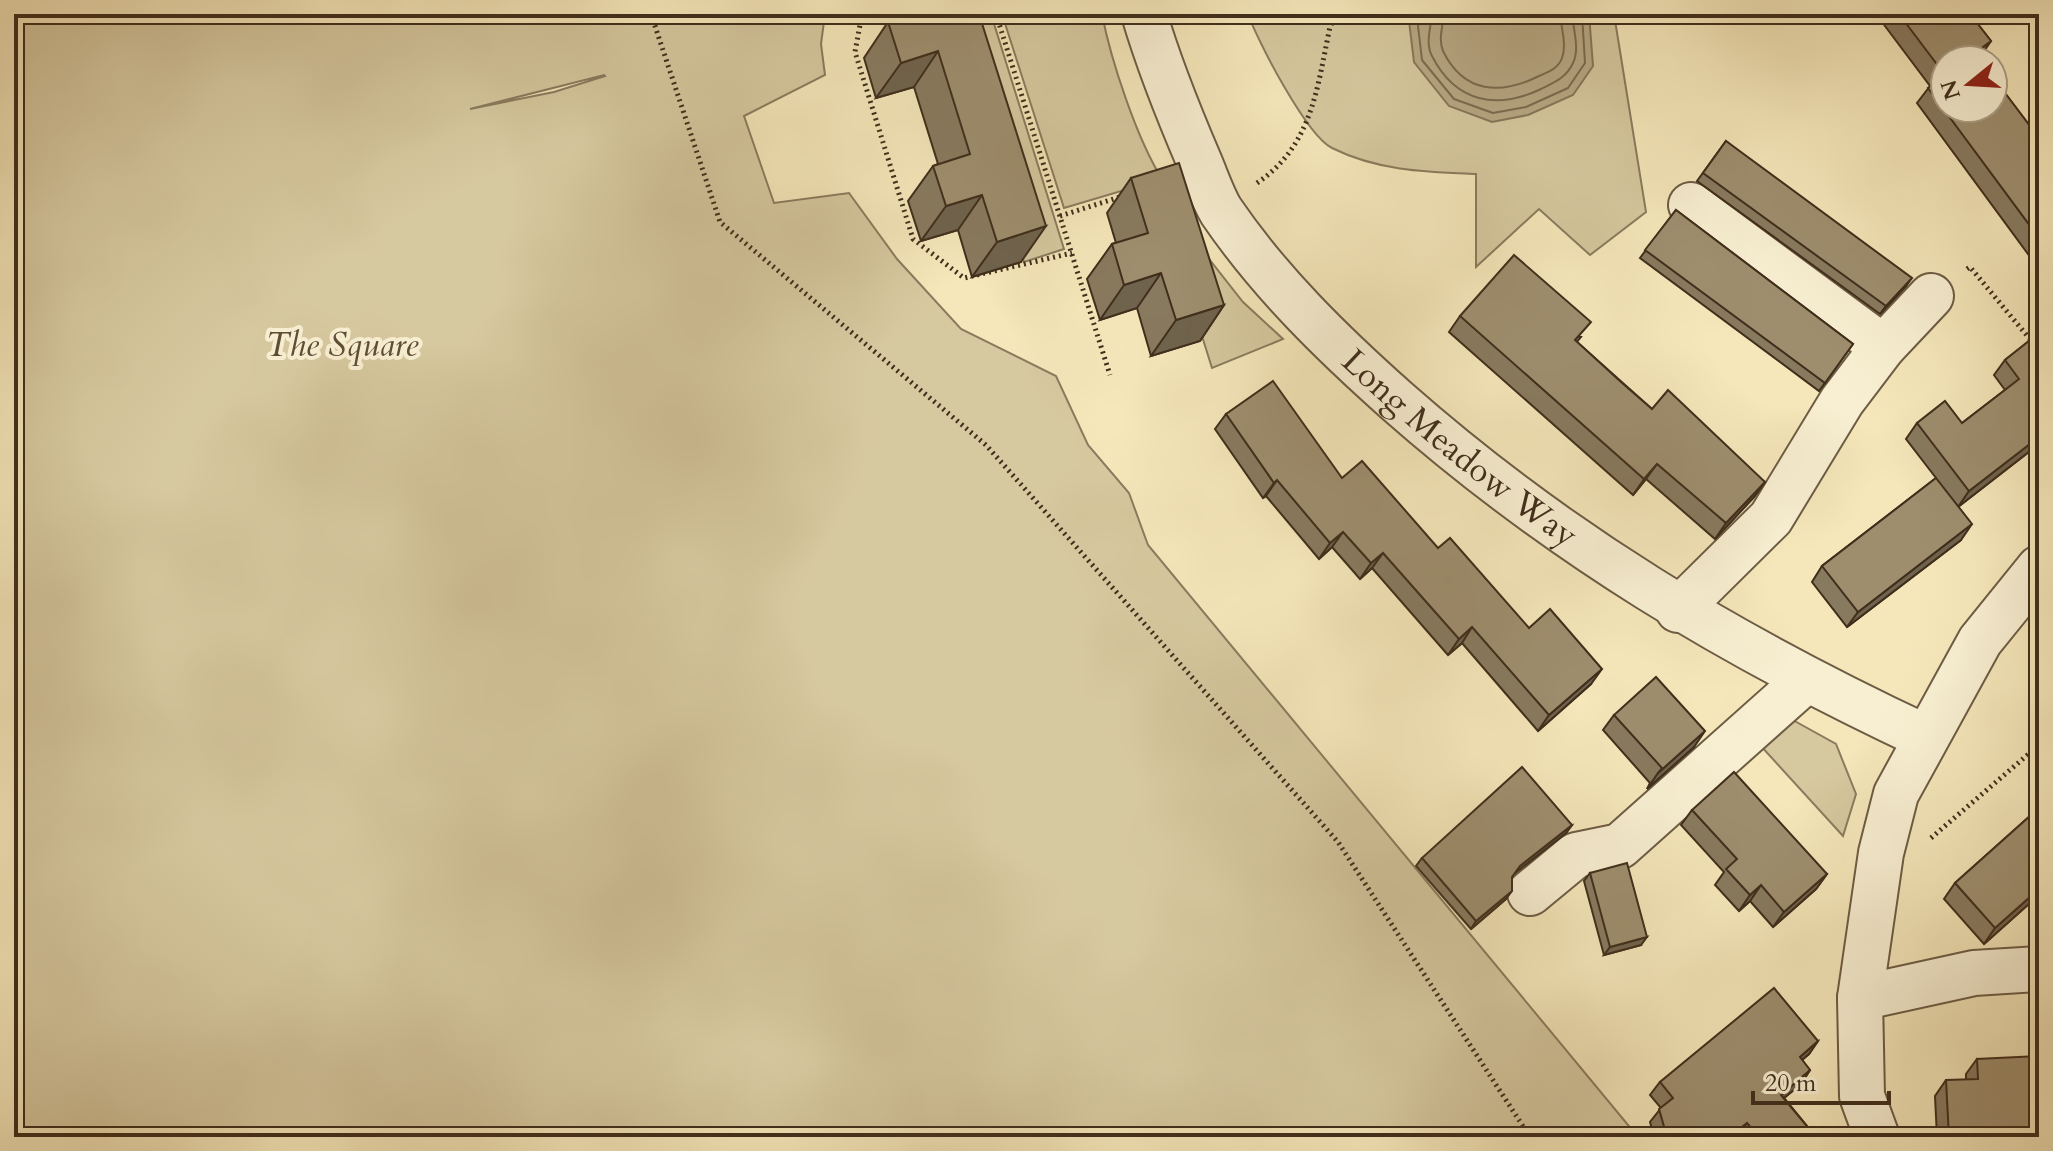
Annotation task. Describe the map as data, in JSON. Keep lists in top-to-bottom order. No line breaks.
{"streets":{"street":["Long Meadow Way"]},"parks":["The Square"],"scale_bar":"20 m","north":"left"}
